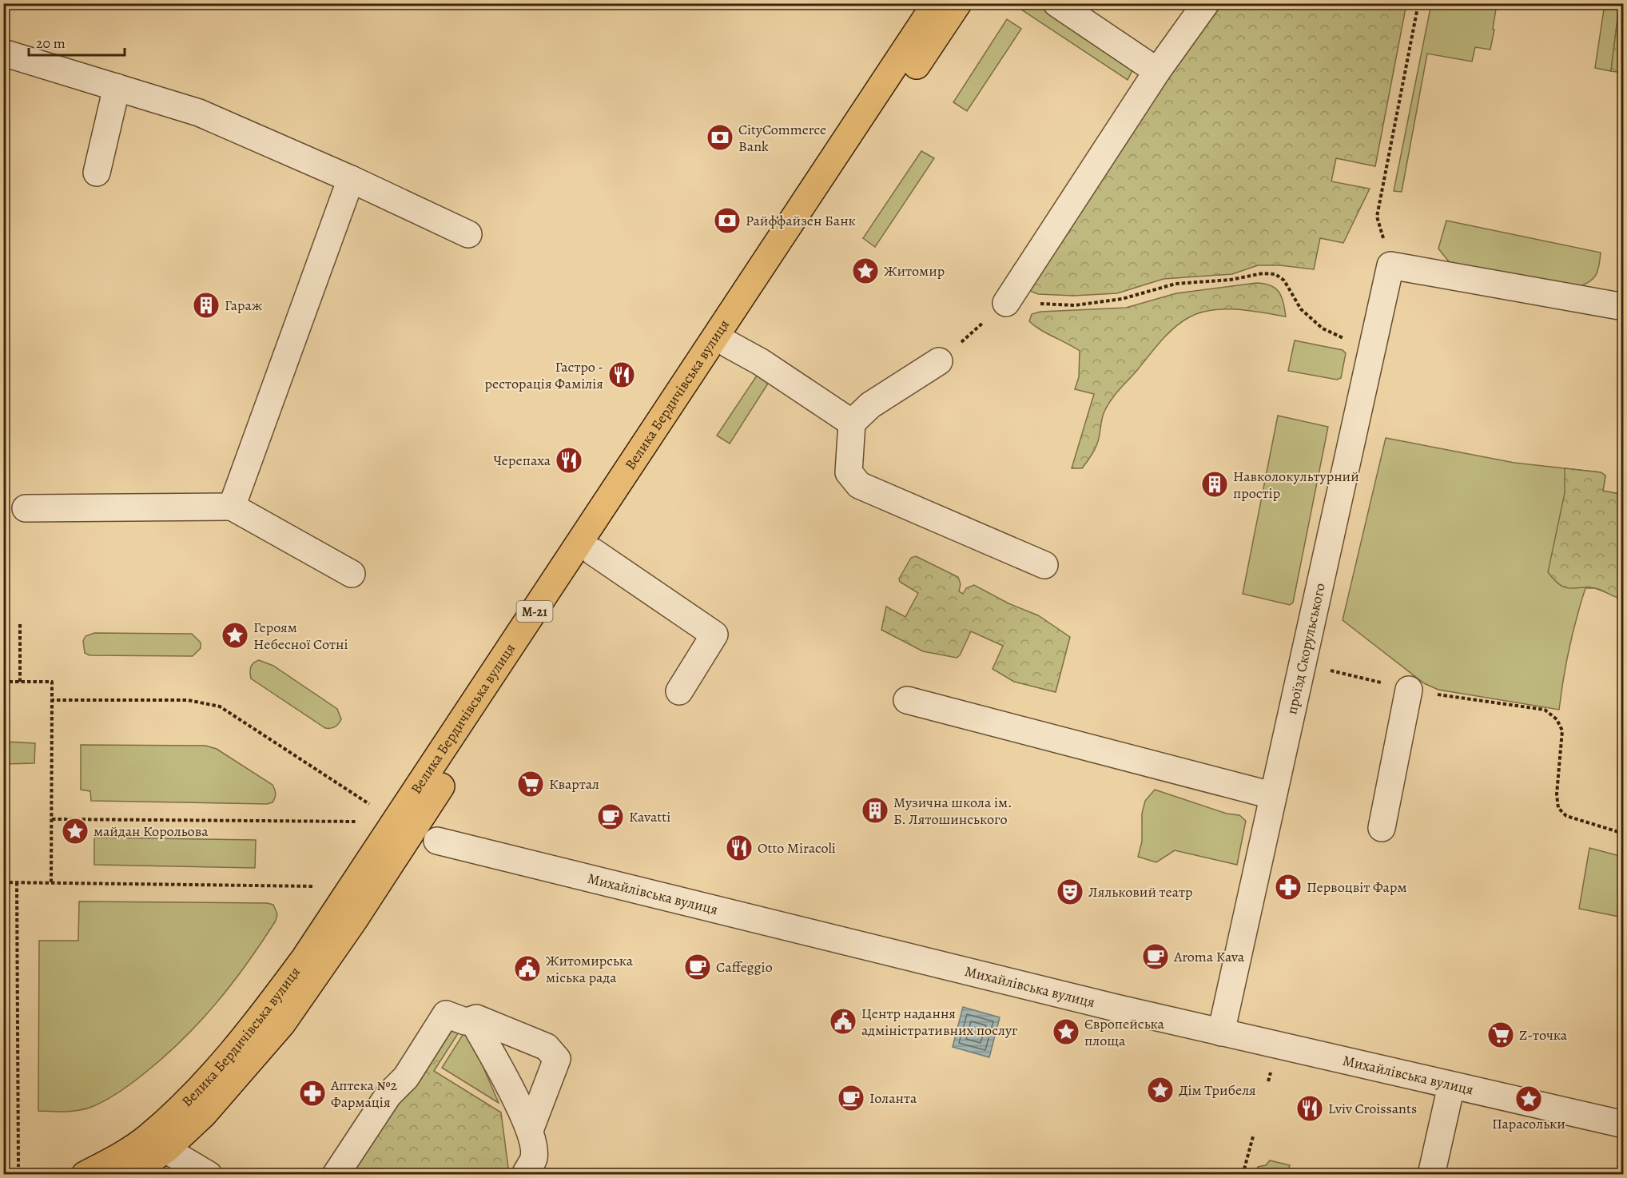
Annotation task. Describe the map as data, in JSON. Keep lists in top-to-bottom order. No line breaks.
{"streets":{"highway":["Велика Бердичівська вулиця","М-21"],"street":["проїзд Скорульського","Михайлівська вулиця"]},"crossings":[["проїзд Скорульського","Михайлівська вулиця"]],"places":{"bank":["CityCommerce Bank","Райффайзен Банк"],"place":["Житомир","Героям Небесної Сотні","майдан Корольова","Європейська площа","Дім Трибеля","Парасольки"],"building":["Гараж","Навколокультурний простір","Музична школа ім. Б. Лятошинського"],"restaurant":["Гастро - ресторація Фамілія","Черепаха","Otto Miracoli","Lviv Croissants"],"supermarket":["Квартал","Z-точка"],"cafe":["Kavatti","Aroma Kava","Caffeggio","Іоланта"],"pharmacy":["Первоцвіт Фарм","Аптека №2 Фармація"],"theatre":["Ляльковий театр"],"public building":["Житомирська міська рада","Центр надання адміністративних послуг"]},"scale_bar":"20 m"}
